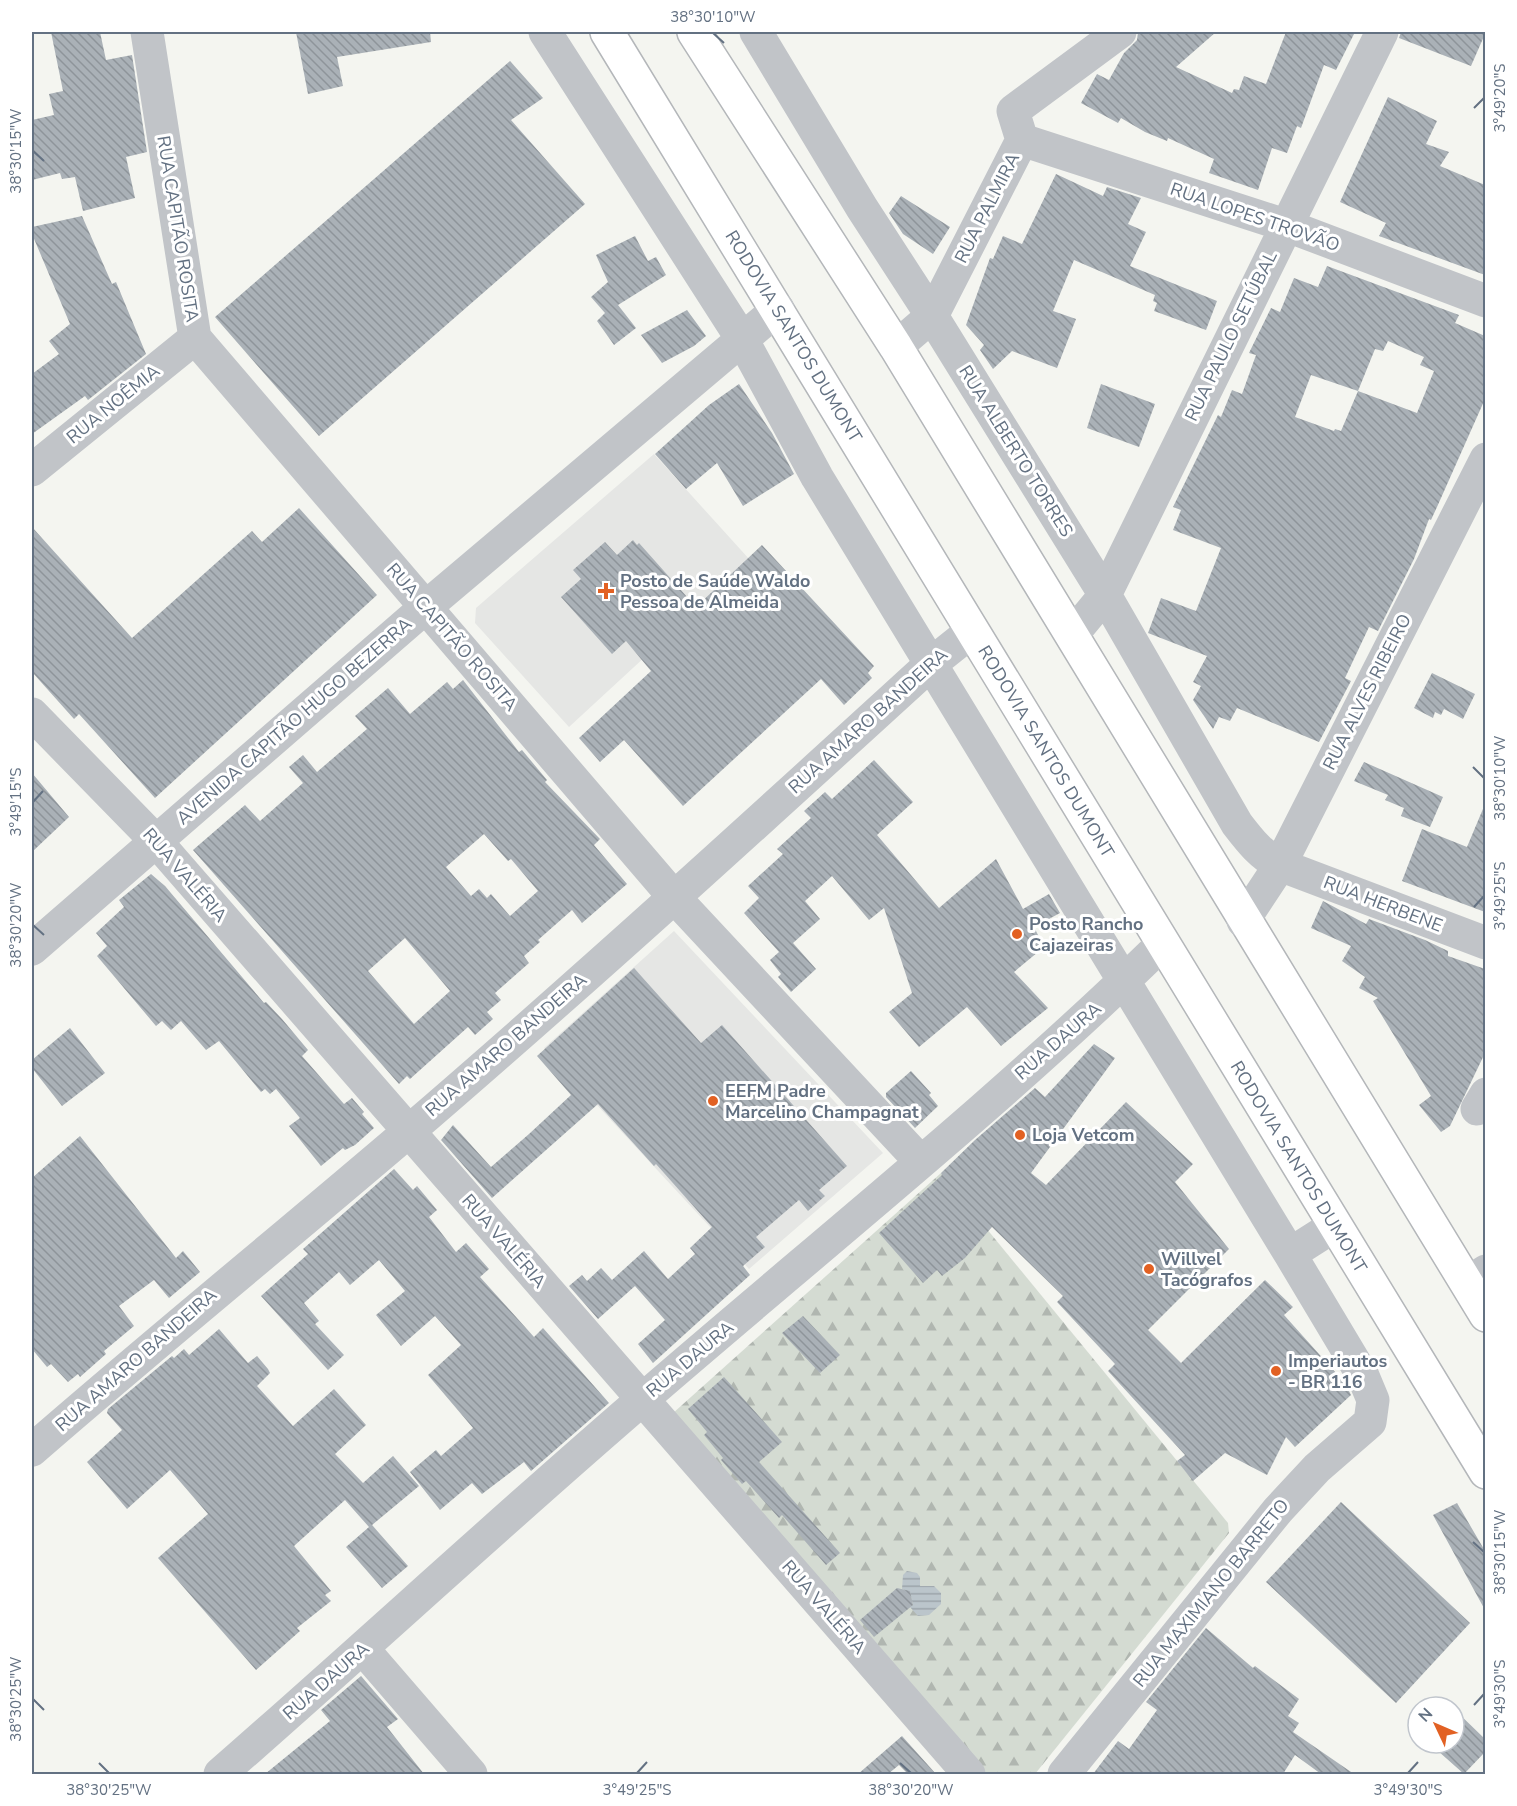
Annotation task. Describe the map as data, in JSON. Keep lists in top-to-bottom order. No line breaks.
{"streets":{"highway":["RODOVIA SANTOS DUMONT"],"street":["RUA PALMIRA","RUA LOPES TROVÃO","RUA CAPITÃO ROSITA","RUA PAULO SETÚBAL","RUA NOÊMIA","RUA ALBERTO TORRES","RUA ALVES RIBEIRO","AVENIDA CAPITÃO HUGO BEZERRA","RUA AMARO BANDEIRA","RUA VALÉRIA","RUA HERBENE","RUA DAURA","RUA MAXIMIANO BARRETO"]},"crossings":[["RUA PALMIRA","RUA LOPES TROVÃO"],["RUA PALMIRA","RUA ALBERTO TORRES"],["RUA LOPES TROVÃO","RUA PAULO SETÚBAL"],["RUA CAPITÃO ROSITA","RUA NOÊMIA"],["RUA CAPITÃO ROSITA","AVENIDA CAPITÃO HUGO BEZERRA"],["RUA CAPITÃO ROSITA","RUA AMARO BANDEIRA"],["RUA CAPITÃO ROSITA","RUA DAURA"],["RODOVIA SANTOS DUMONT","AVENIDA CAPITÃO HUGO BEZERRA"],["RODOVIA SANTOS DUMONT","RUA AMARO BANDEIRA"],["RODOVIA SANTOS DUMONT","RUA DAURA"],["RUA PAULO SETÚBAL","RUA ALBERTO TORRES"],["RUA ALBERTO TORRES","RUA ALVES RIBEIRO"],["RUA ALBERTO TORRES","RUA HERBENE"],["RUA ALVES RIBEIRO","RUA HERBENE"],["AVENIDA CAPITÃO HUGO BEZERRA","RUA VALÉRIA"],["RUA AMARO BANDEIRA","RUA VALÉRIA"],["RUA VALÉRIA","RUA DAURA"]],"places":{"health":["Posto de Saúde Waldo Pessoa de Almeida"],"other":["Posto Rancho Cajazeiras","EEFM Padre Marcelino Champagnat","Loja Vetcom","Willvel Tacógrafos","Imperiautos - BR 116"]},"north":"top left","coordinates":["38°30'10\"W","3°49'20\"S","38°30'15\"W","3°49'15\"S","3°49'25\"S","38°30'20\"W","3°49'30\"S","38°30'25\"W"]}
